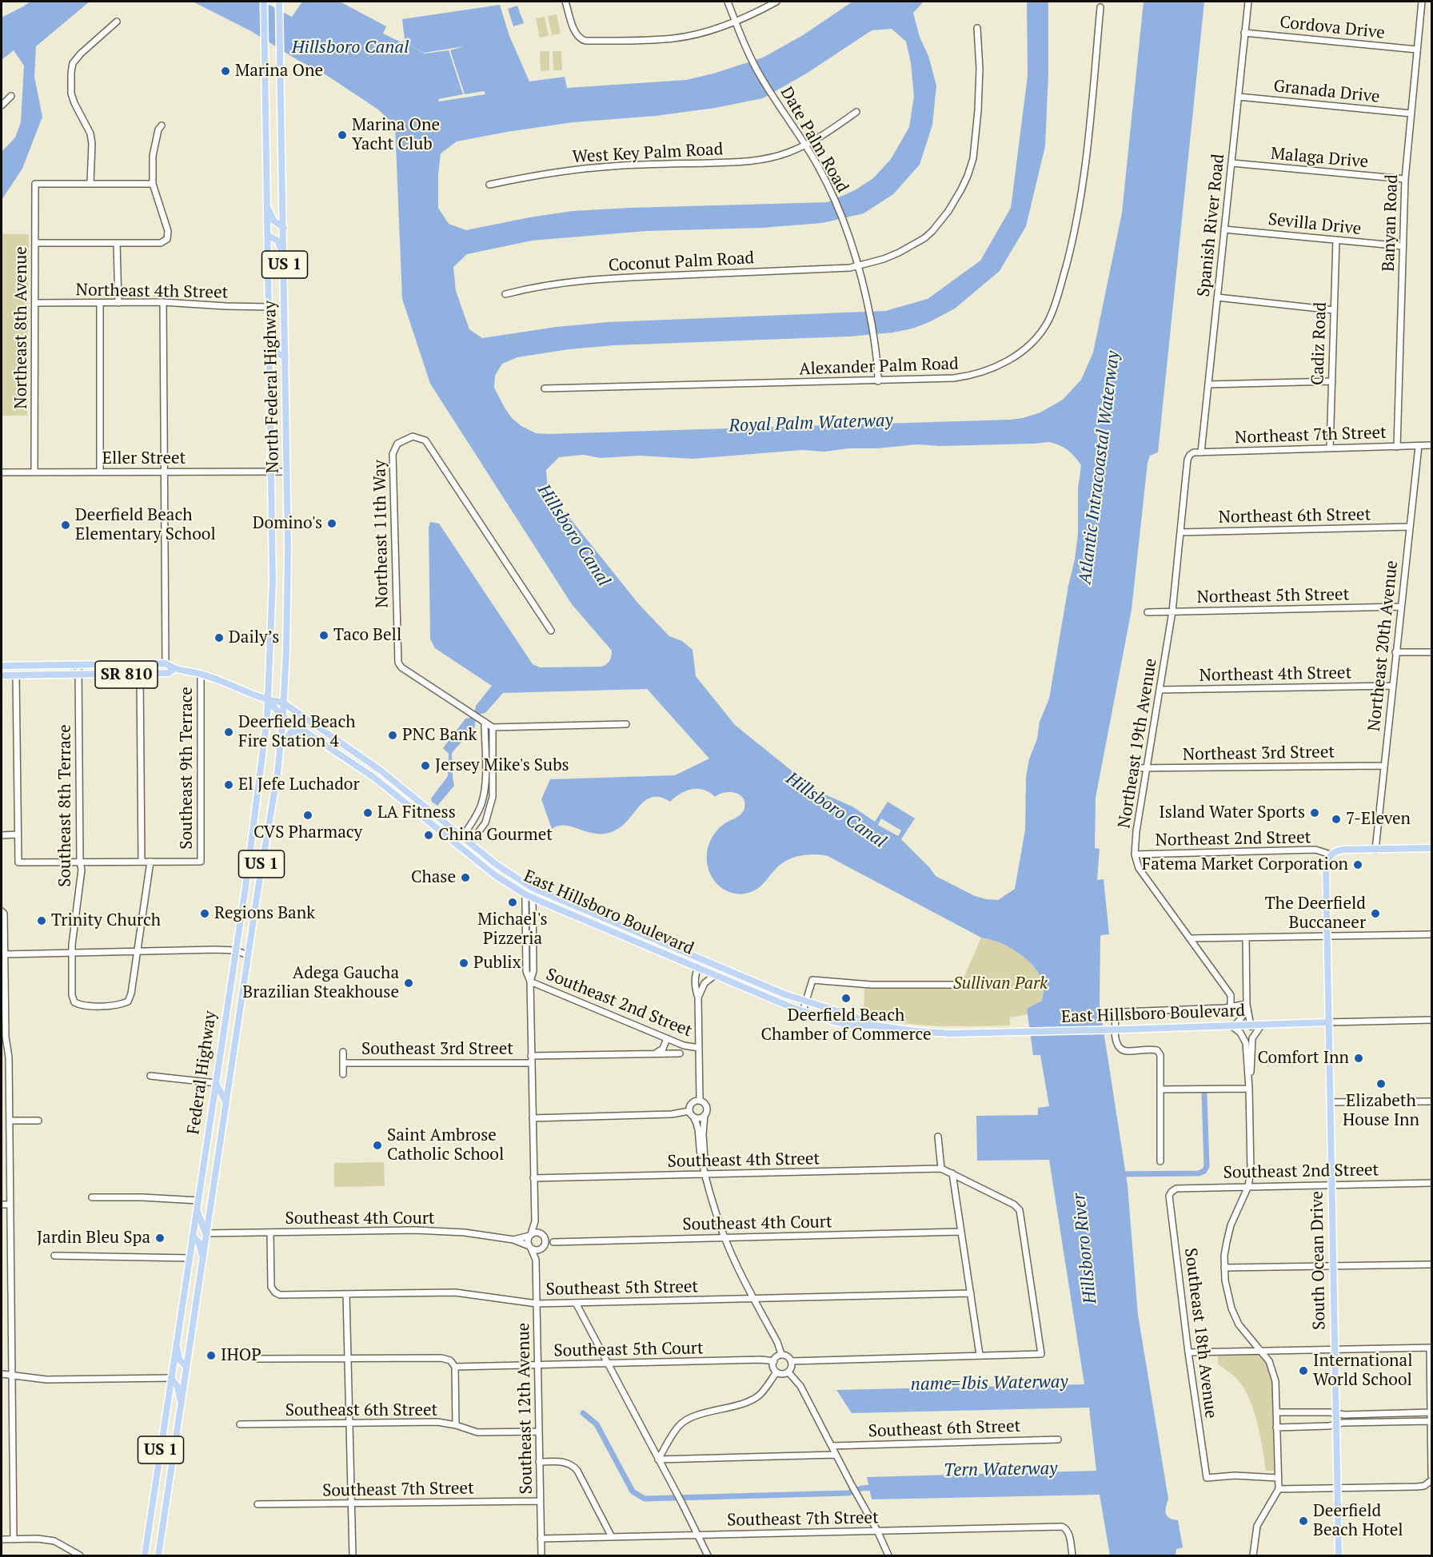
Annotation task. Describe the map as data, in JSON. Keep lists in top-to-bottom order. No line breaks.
{"streets":{"main road":["US 1","North Federal Highway","SR 810","East Hillsboro Boulevard","Federal Highway","South Ocean Drive"],"street":["Cordova Drive","Granada Drive","Date Palm Road","West Key Palm Road","Malaga Drive","Banyan Road","Sevilla Drive","Spanish River Road","Coconut Palm Road","Northeast 4th Street","Northeast 8th Avenue","Cadiz Road","Alexander Palm Road","Northeast 7th Street","Eller Street","Northeast 6th Street","Northeast 11th Way","Northeast 5th Street","Northeast 20th Avenue","Northeast 19th Avenue","Northeast 3rd Street","Southeast 9th Terrace","Southeast 8th Terrace","Northeast 2nd Street","Southeast 2nd Street","Southeast 3rd Street","Southeast 4th Street","Southeast 4th Court","Southeast 5th Street","Southeast 18th Avenue","Southeast 5th Court","Southeast 12th Avenue","Southeast 6th Street","Southeast 7th Street"]},"crossings":[["Cordova Drive","Banyan Road"],["Cordova Drive","Spanish River Road"],["Granada Drive","Banyan Road"],["Granada Drive","Spanish River Road"],["Date Palm Road","West Key Palm Road"],["Date Palm Road","Coconut Palm Road"],["Date Palm Road","Alexander Palm Road"],["Malaga Drive","Banyan Road"],["Malaga Drive","Spanish River Road"],["Banyan Road","Sevilla Drive"],["Banyan Road","Northeast 7th Street"],["Sevilla Drive","Spanish River Road"],["Sevilla Drive","Cadiz Road"],["Spanish River Road","Northeast 7th Street"],["Northeast 4th Street","Northeast 8th Avenue"],["Northeast 4th Street","North Federal Highway"],["Northeast 4th Street","Northeast 20th Avenue"],["Northeast 4th Street","Northeast 19th Avenue"],["Northeast 8th Avenue","Eller Street"],["Cadiz Road","Northeast 7th Street"],["North Federal Highway","Eller Street"],["North Federal Highway","East Hillsboro Boulevard"],["North Federal Highway","Federal Highway"],["Northeast 7th Street","Northeast 20th Avenue"],["Northeast 7th Street","Northeast 19th Avenue"],["Northeast 6th Street","Northeast 20th Avenue"],["Northeast 6th Street","Northeast 19th Avenue"],["Northeast 5th Street","Northeast 20th Avenue"],["Northeast 5th Street","Northeast 19th Avenue"],["Northeast 20th Avenue","Northeast 3rd Street"],["SR 810","Southeast 8th Terrace"],["SR 810","East Hillsboro Boulevard"],["Northeast 19th Avenue","Northeast 3rd Street"],["Northeast 19th Avenue","Northeast 2nd Street"],["Southeast 9th Terrace","East Hillsboro Boulevard"],["Southeast 8th Terrace","East Hillsboro Boulevard"],["Northeast 2nd Street","South Ocean Drive"],["East Hillsboro Boulevard","Federal Highway"],["East Hillsboro Boulevard","South Ocean Drive"],["Southeast 2nd Street","South Ocean Drive"],["Southeast 2nd Street","Southeast 18th Avenue"],["Federal Highway","Southeast 4th Court"],["Southeast 4th Court","Southeast 5th Street"],["Southeast 4th Court","Southeast 12th Avenue"],["Southeast 5th Street","Southeast 12th Avenue"],["Southeast 5th Court","Southeast 12th Avenue"],["Southeast 12th Avenue","Southeast 6th Street"],["Southeast 12th Avenue","Southeast 7th Street"]],"water":["Hillsboro Canal","Royal Palm Waterway","Atlantic Intracoastal Waterway","Hillsboro River","name=Ibis Waterway","Tern Waterway"],"parks":["Sullivan Park"],"places":["Marina One","Marina One Yacht Club","Domino's","Deerfield Beach Elementary School","Taco Bell","Daily’s","Deerfield Beach Fire Station 4","PNC Bank","Jersey Mike's Subs","El Jefe Luchador","LA Fitness","Island Water Sports","CVS Pharmacy","7-Eleven","China Gourmet","Fatema Market Corporation","Chase","Michael's Pizzeria","Regions Bank","The Deerfield Buccaneer","Trinity Church","Publix","Adega Gaucha Brazilian Steakhouse","Deerfield Beach Chamber of Commerce","Comfort Inn","Elizabeth House Inn","Saint Ambrose Catholic School","Jardin Bleu Spa","IHOP","International World School","Deerfield Beach Hotel"]}
